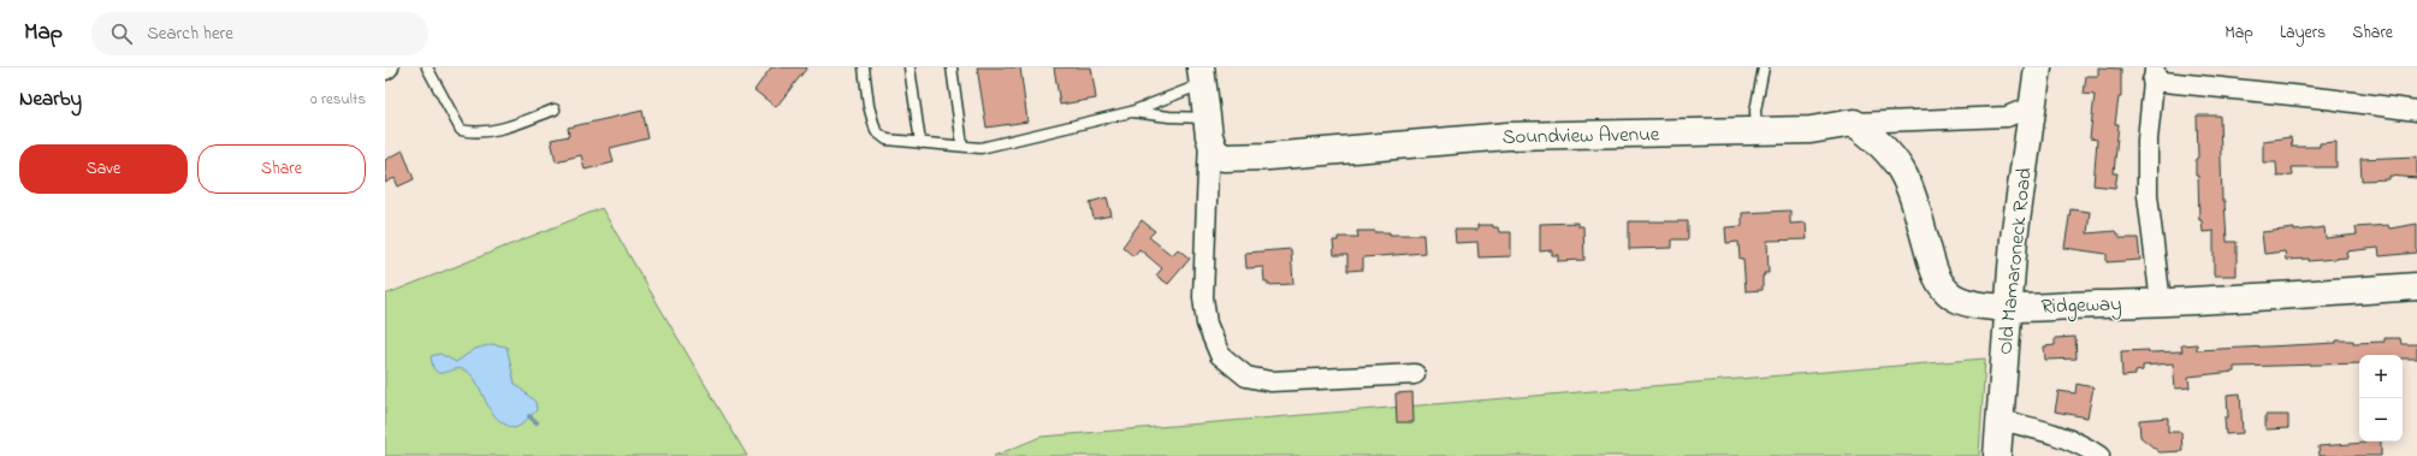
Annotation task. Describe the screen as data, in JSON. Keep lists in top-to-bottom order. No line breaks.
{"streets":{"street":["Soundview Avenue","Old Mamaroneck Road","Ridgeway"]},"crossings":[["Soundview Avenue","Old Mamaroneck Road"],["Soundview Avenue","Ridgeway"],["Old Mamaroneck Road","Ridgeway"]],"page":{"header":"Map","search":"Search here","nav":["Map","Layers","Share"],"heading":["Nearby","0 results"],"buttons":["Save","Share"],"map_buttons":["+","−"]}}
